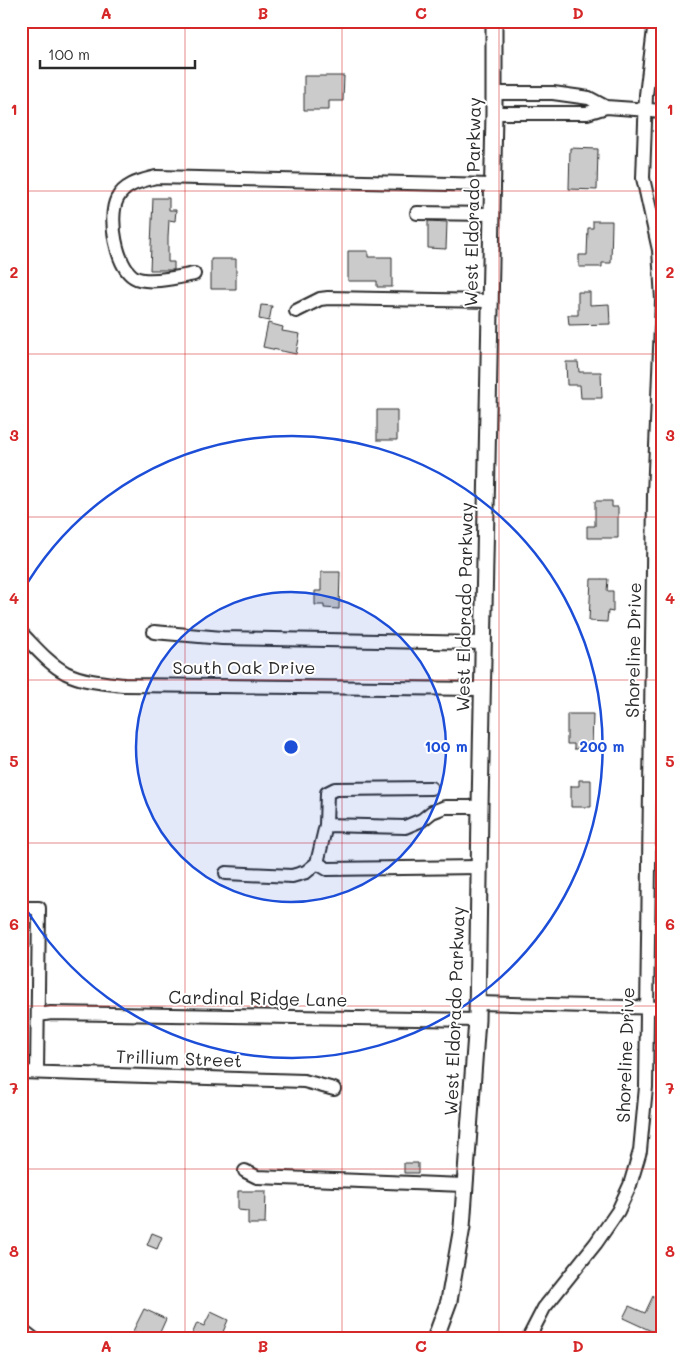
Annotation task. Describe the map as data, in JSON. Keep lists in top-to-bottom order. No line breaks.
{"streets":{"main road":["West Eldorado Parkway"],"street":["Shoreline Drive","South Oak Drive","Cardinal Ridge Lane","Trillium Street"]},"crossings":[["West Eldorado Parkway","South Oak Drive"],["West Eldorado Parkway","Cardinal Ridge Lane"]],"scale_bar":"100 m","grid":{"columns":["A","B","C","D"],"rows":["1","2","3","4","5","6","7","8"]},"rings":["100 m","200 m"]}
